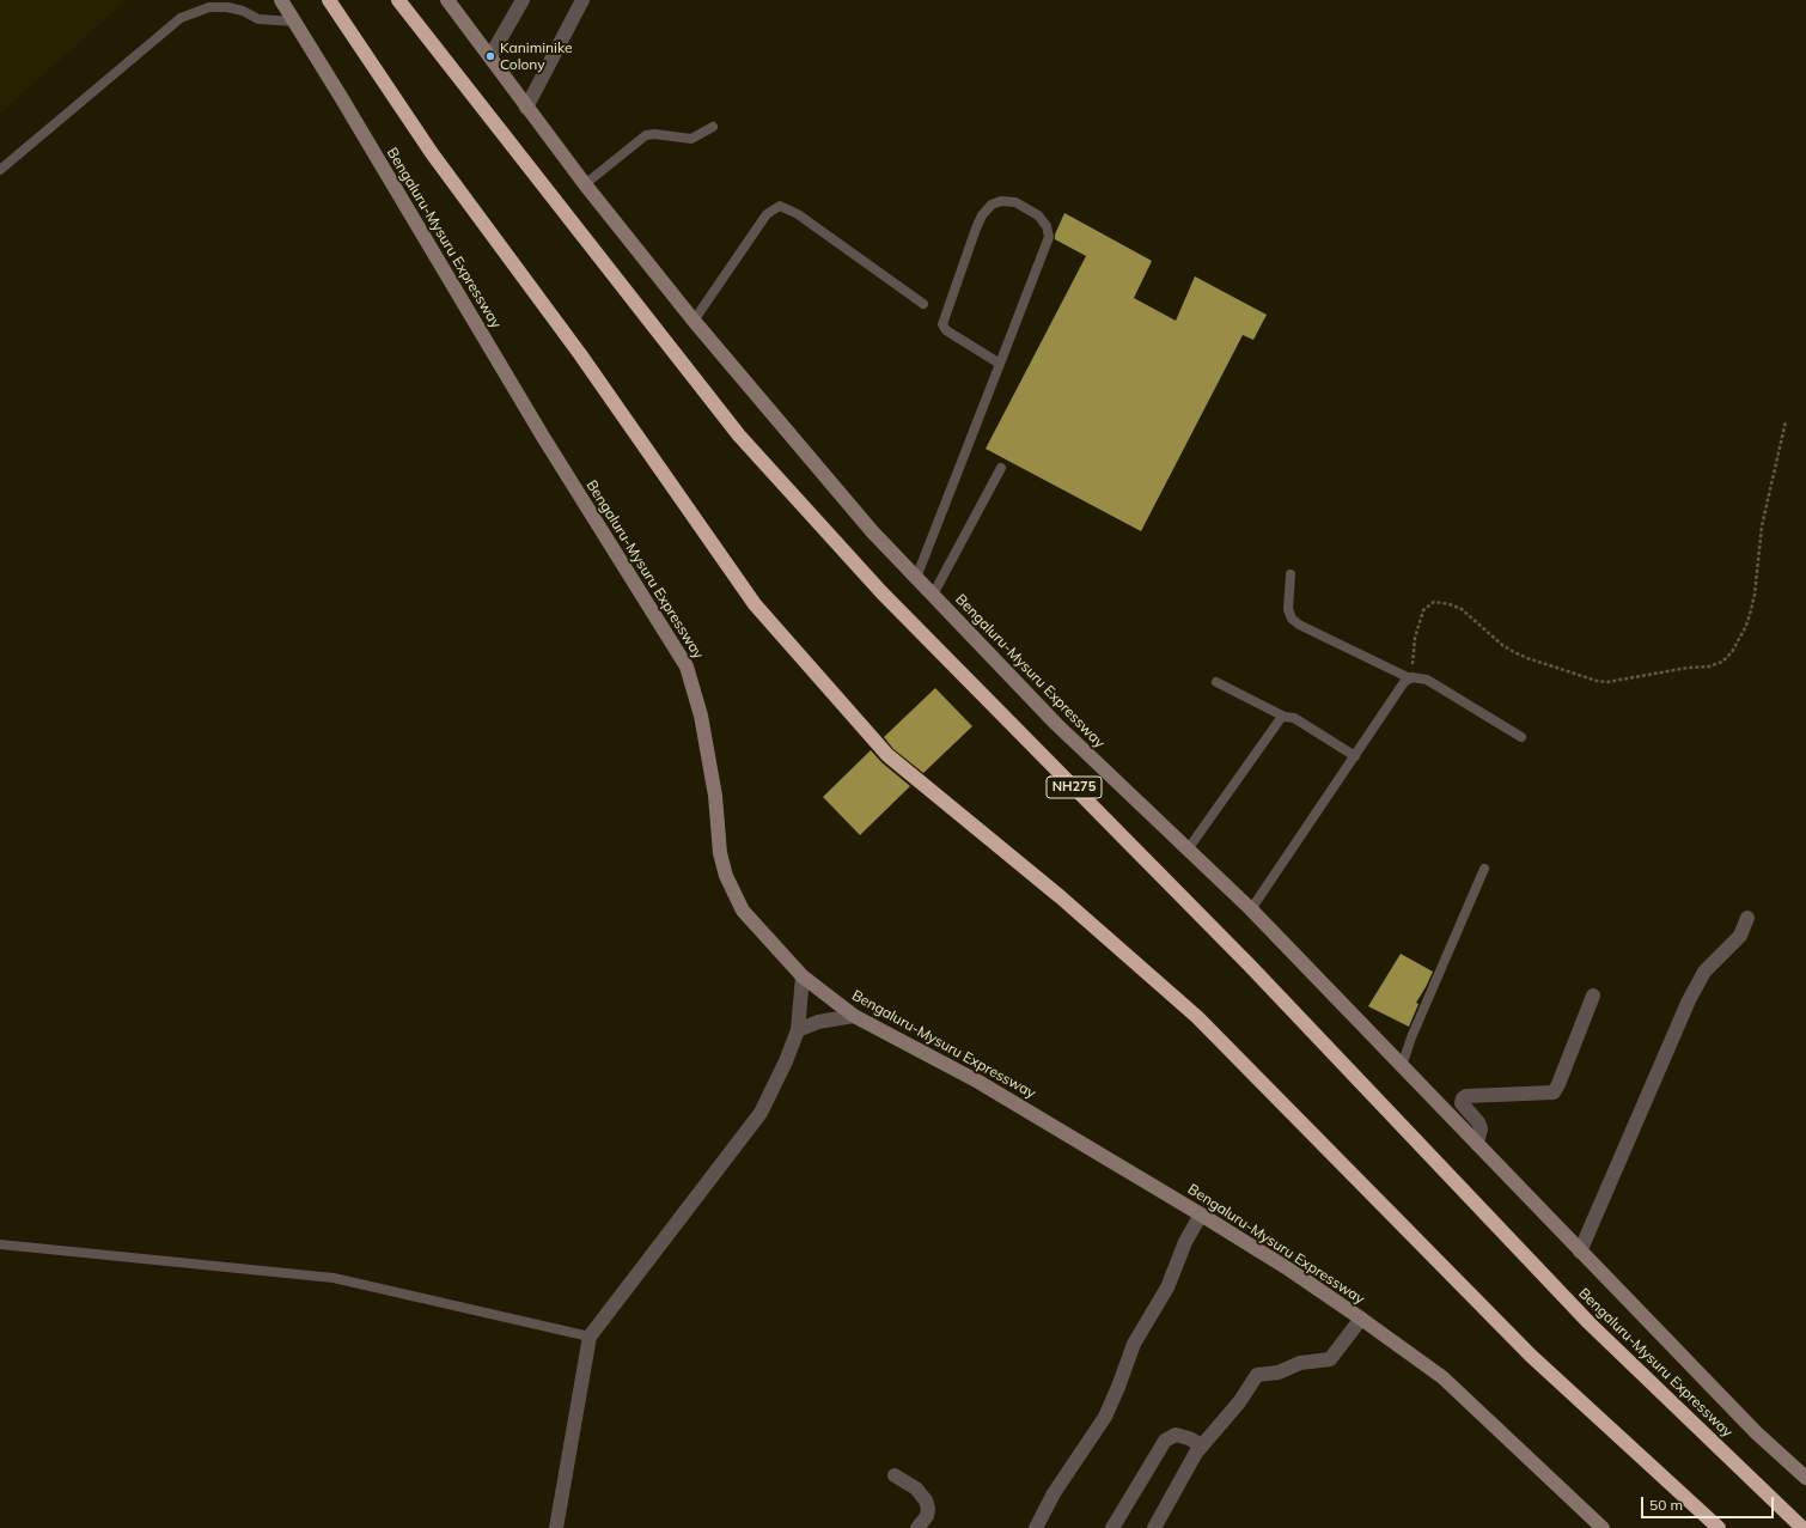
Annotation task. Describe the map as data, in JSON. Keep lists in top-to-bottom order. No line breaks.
{"streets":{"highway":["Bengaluru-Mysuru Expressway","NH275"]},"places":["Kaniminike Colony"],"scale_bar":"50 m"}
